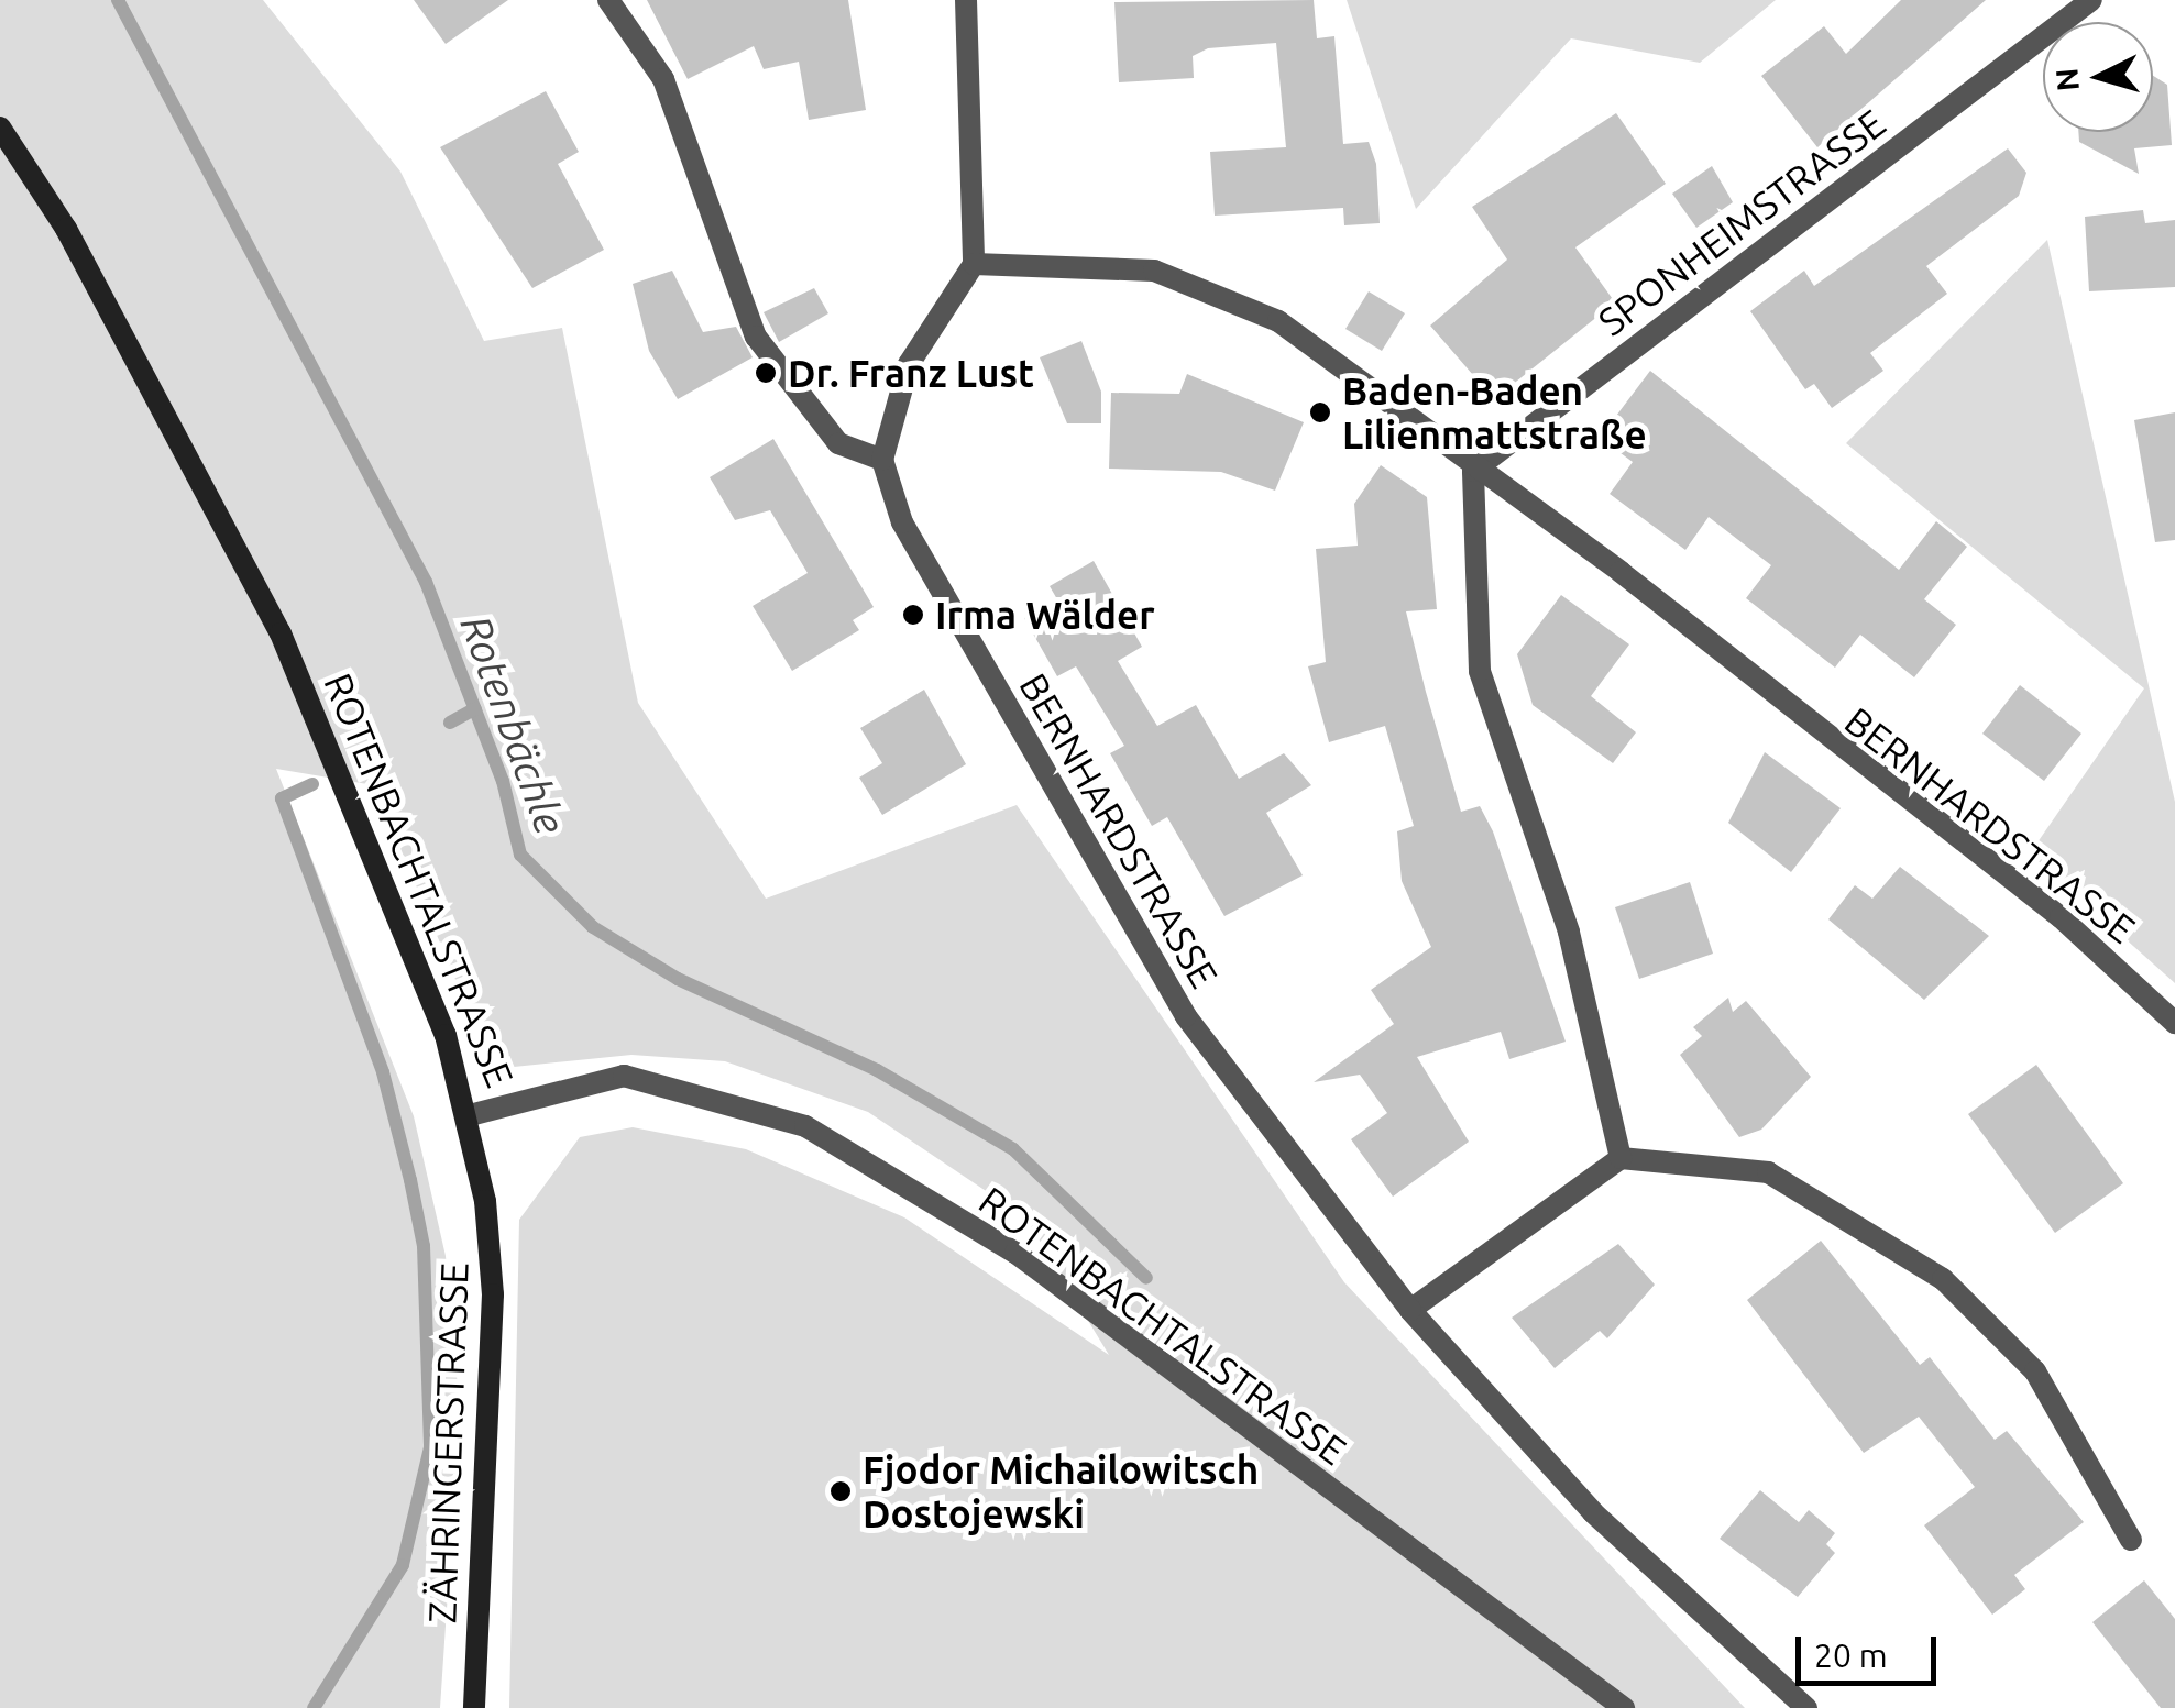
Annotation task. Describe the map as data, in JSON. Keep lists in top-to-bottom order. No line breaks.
{"streets":{"main road":["ROTENBACHTALSTRASSE","ZÄHRINGERSTRASSE"],"street":["SPONHEIMSTRASSE","BERNHARDSTRASSE"]},"crossings":[["SPONHEIMSTRASSE","BERNHARDSTRASSE"],["ROTENBACHTALSTRASSE","ZÄHRINGERSTRASSE"]],"water":["Rotenbächle"],"places":["Dr. Franz Lust","Baden-Baden Lilienmattstraße","Irma Wälder","Fjodor Michailowitsch Dostojewski"],"scale_bar":"20 m","north":"left"}
